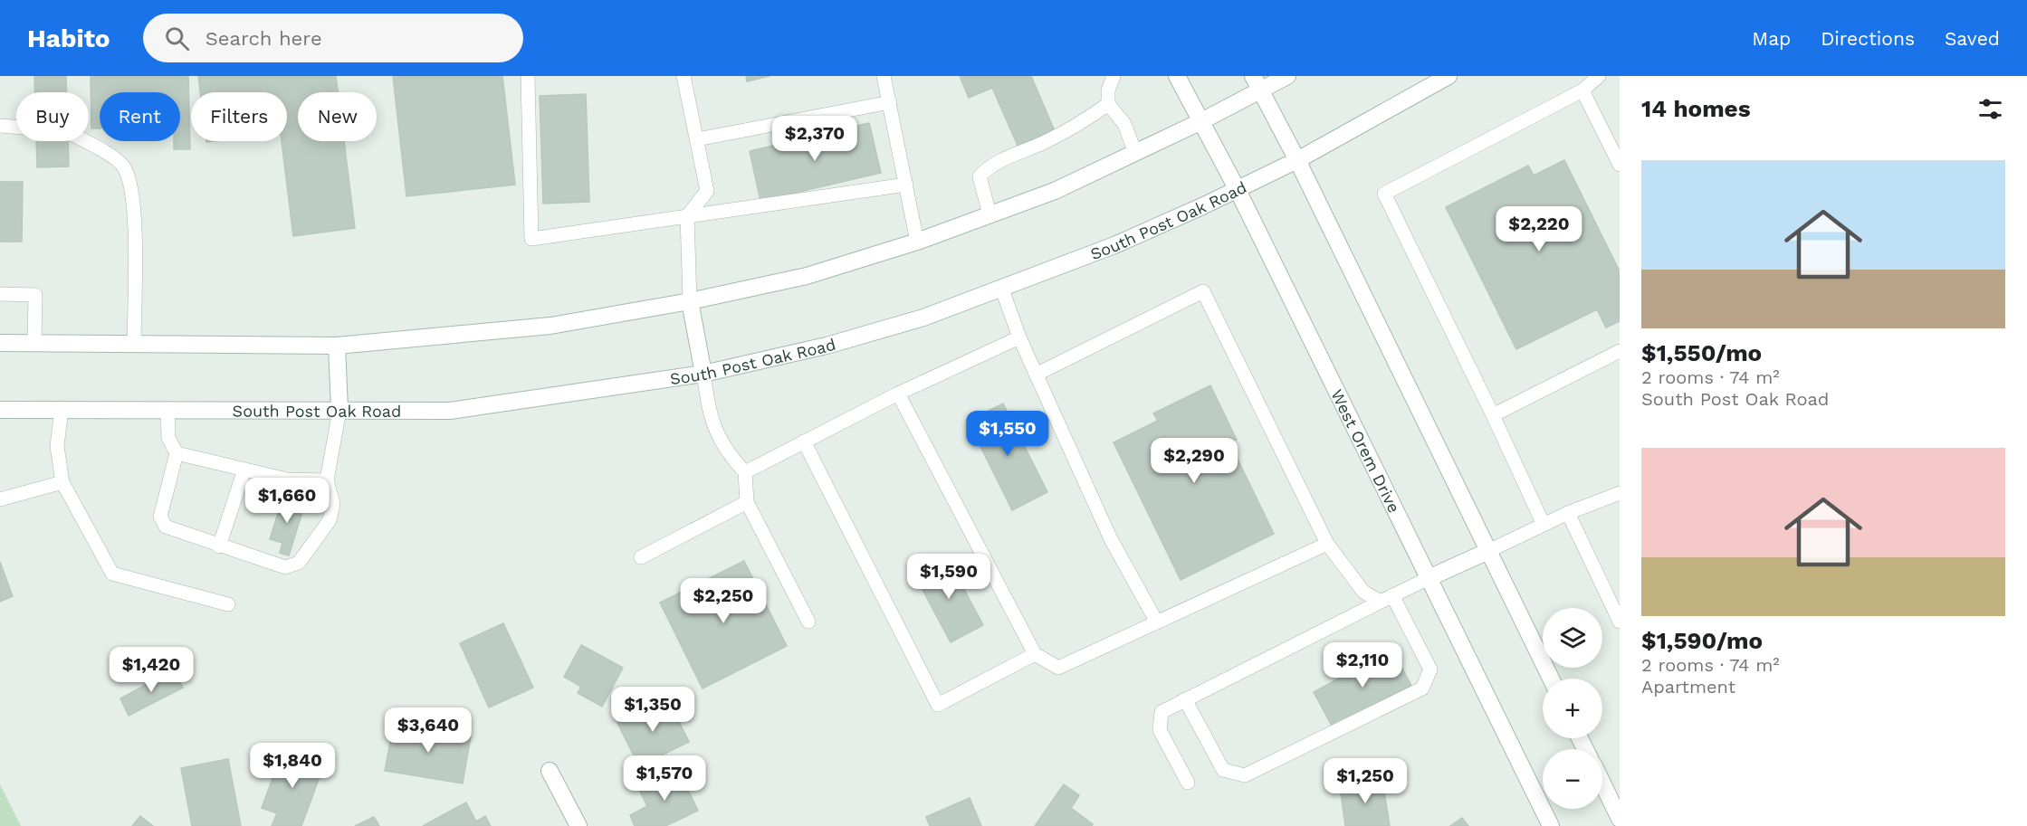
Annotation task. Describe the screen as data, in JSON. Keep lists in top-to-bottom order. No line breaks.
{"streets":{"main road":["South Post Oak Road","West Orem Drive"]},"crossings":[["South Post Oak Road","West Orem Drive"]],"page":{"header":"Habito","search":"Search here","nav":["Map","Directions","Saved"],"heading":"14 homes","chip":["Buy","Rent","Filters","New"],"price":["$2,370","$2,220","$1,550","$2,290","$1,660","$1,590","$2,250","$2,110","$1,420","$1,350","$3,640","$1,840","$1,570","$1,250"],"list":[{"name":"$1,550/mo","note":"2 rooms · 74 m² · South Post Oak Road"},{"name":"$1,590/mo","note":"2 rooms · 74 m² · Apartment"}],"map_buttons":["+","−"]}}
